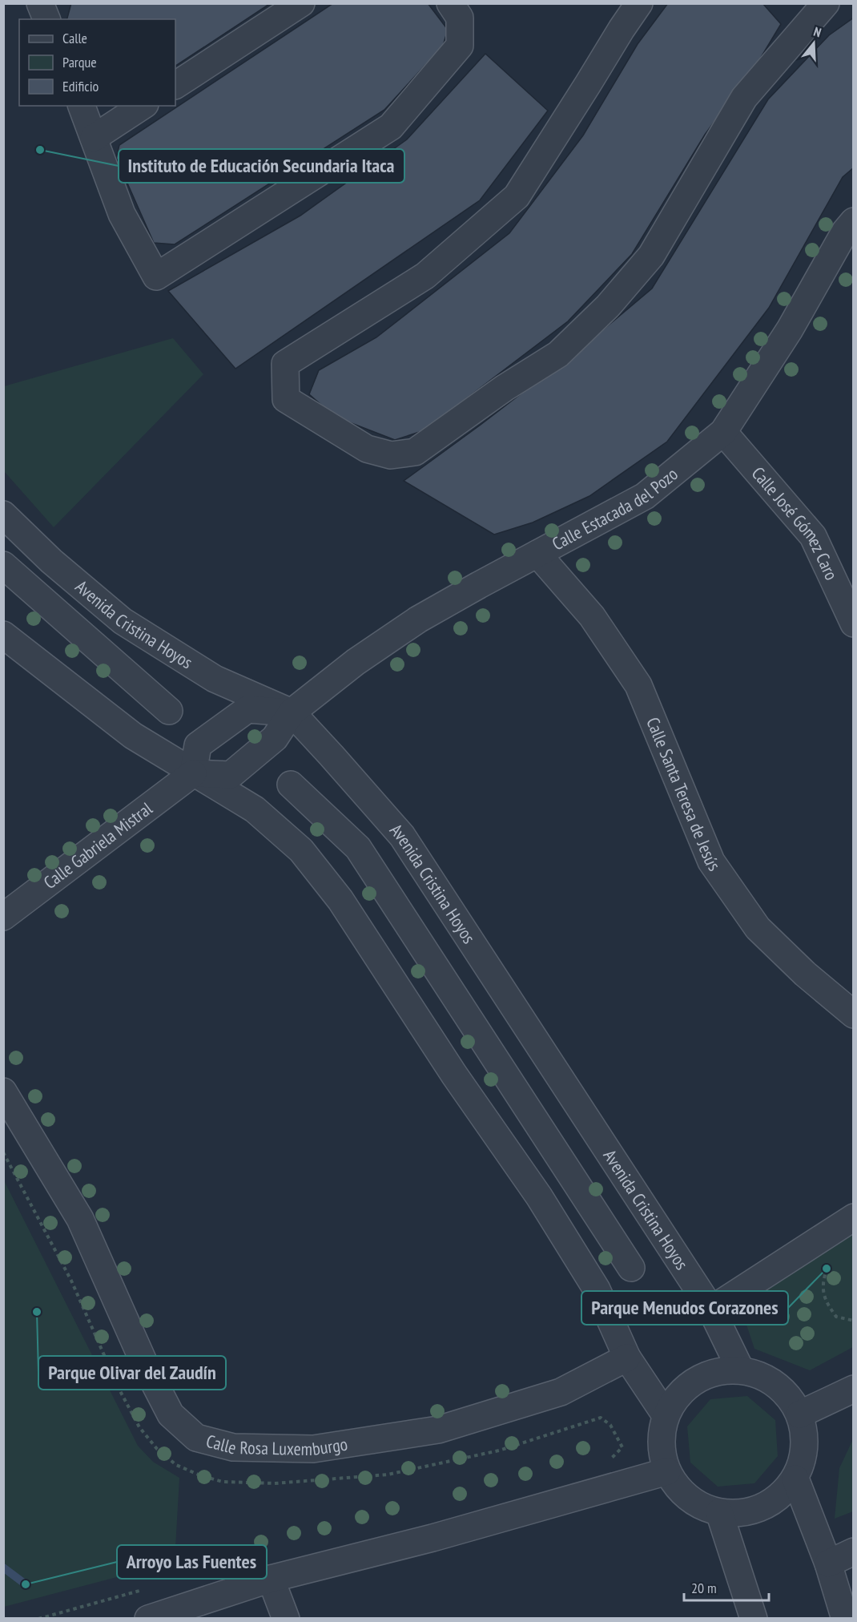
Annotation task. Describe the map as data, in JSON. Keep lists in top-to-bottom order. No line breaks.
{"streets":{"street":["Calle Estacada del Pozo","Calle José Gómez Caro","Avenida Cristina Hoyos","Calle Santa Teresa de Jesús","Calle Gabriela Mistral","Calle Rosa Luxemburgo"]},"crossings":[["Calle Estacada del Pozo","Calle José Gómez Caro"],["Calle Estacada del Pozo","Avenida Cristina Hoyos"],["Calle Estacada del Pozo","Calle Santa Teresa de Jesús"],["Calle Estacada del Pozo","Calle Gabriela Mistral"]],"places":["Instituto de Educación Secundaria Itaca","Parque Menudos Corazones","Parque Olivar del Zaudín","Arroyo Las Fuentes"],"legend":["Calle","Parque","Edificio"],"scale_bar":"20 m","north":"top"}
